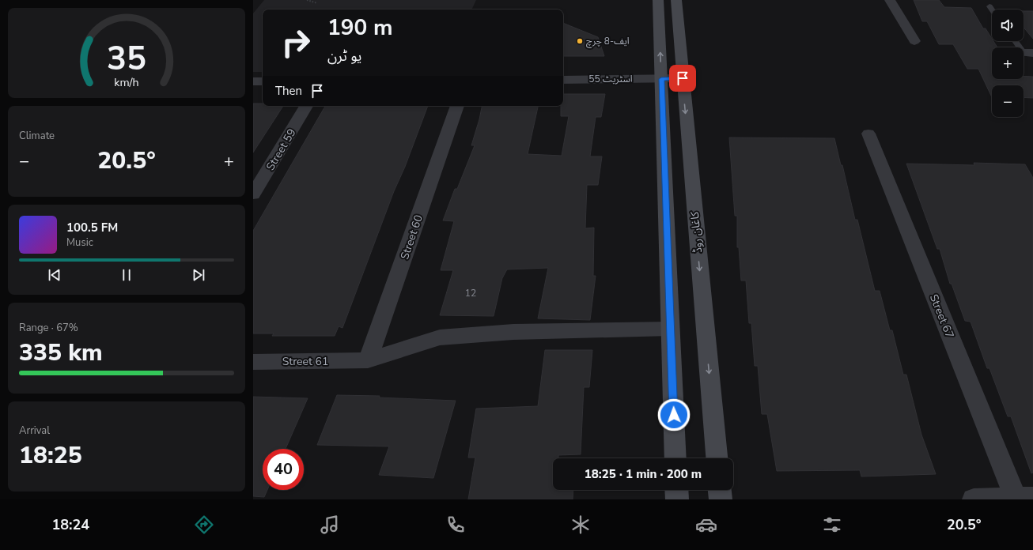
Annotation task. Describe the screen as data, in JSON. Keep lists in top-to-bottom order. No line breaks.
{"streets":{"street":["اسٹریٹ 55","Street 59","کاغان روڈ","Street 60","Street 67","Street 61"]},"crossings":[["اسٹریٹ 55","کاغان روڈ"],["Street 60","Street 61"]],"places":["ایف-8 چرچ"],"house_numbers":["12"],"page":{"map_buttons":["+","−"],"turn":["190 m","یو ٹرن"],"then":"Then","tile":["Climate",["Range · 67%","335 km"],["Arrival","18:25"]],"heat":["−","20.5°","+"],"song":["100.5 FM","Music"],"limit":"40","trip":"18:25 · 1 min · 200 m","tabs":["18:24","20.5°"],"gauge":["35","km/h"]}}
